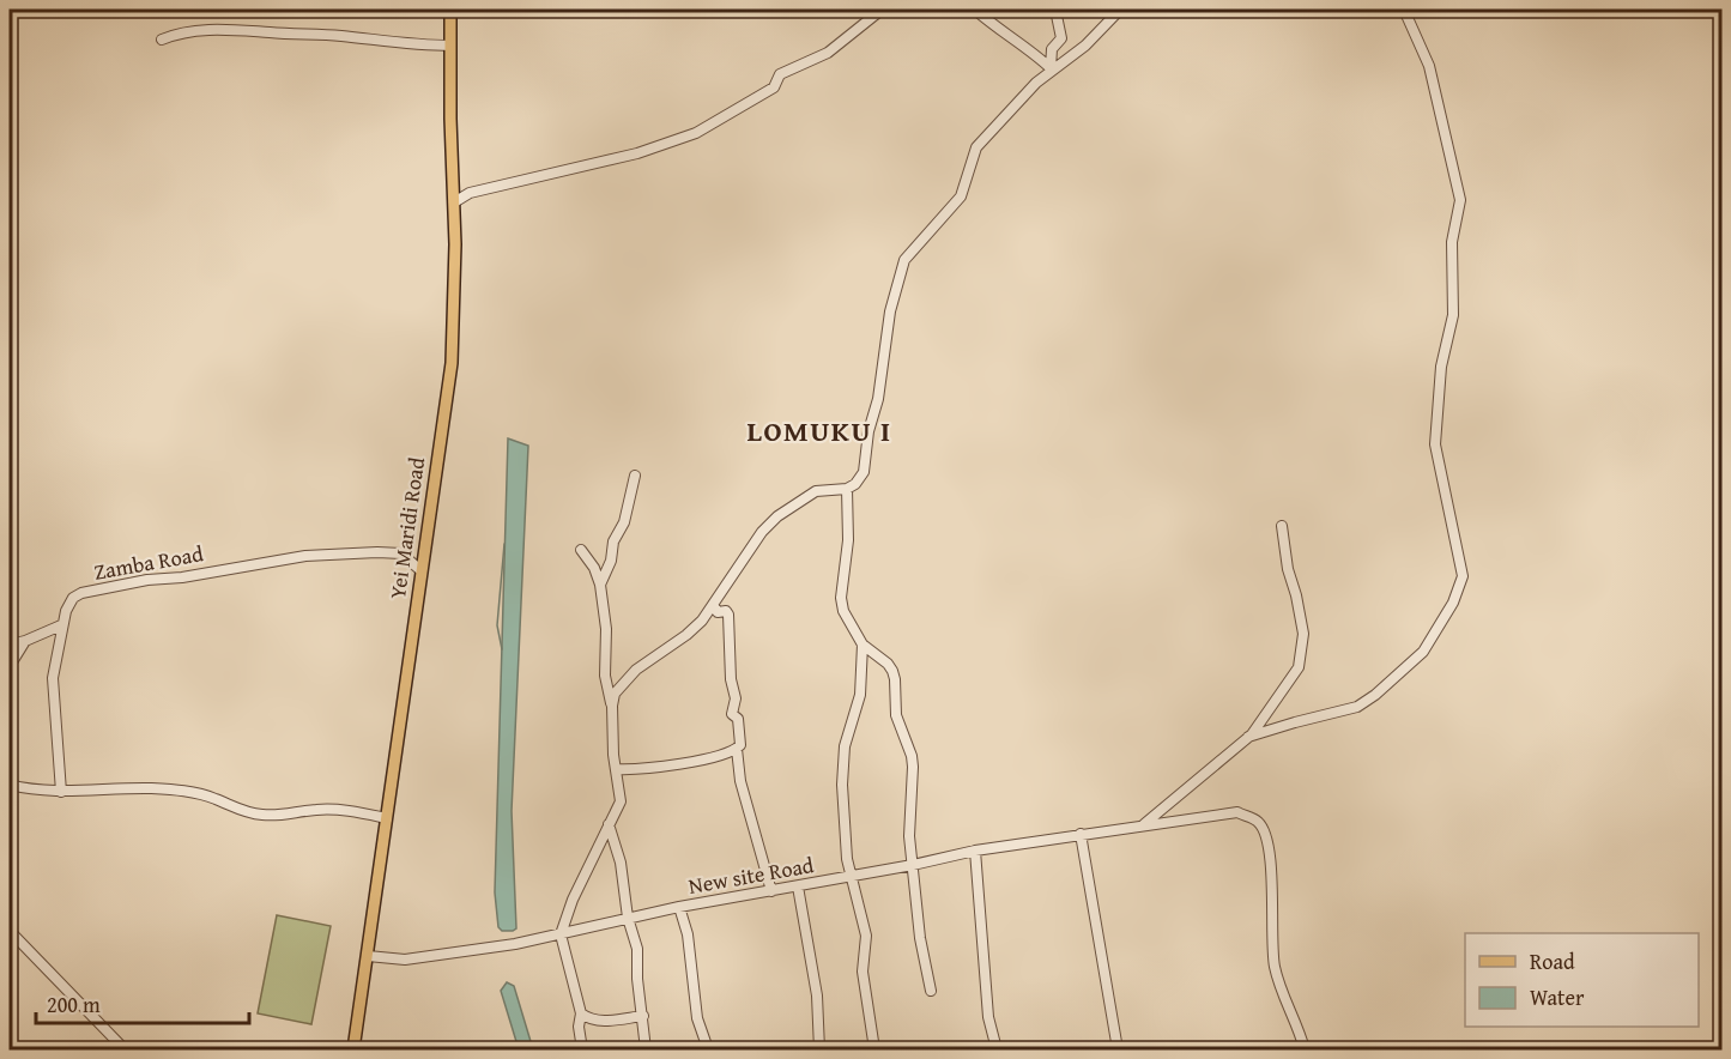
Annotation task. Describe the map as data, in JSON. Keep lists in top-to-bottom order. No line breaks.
{"streets":{"main road":["Yei Maridi Road"],"street":["Zamba Road","New site Road"]},"crossings":[["Yei Maridi Road","Zamba Road"],["Yei Maridi Road","New site Road"]],"districts":["LOMUKU I"],"legend":["Road","Water"],"scale_bar":"200 m"}
